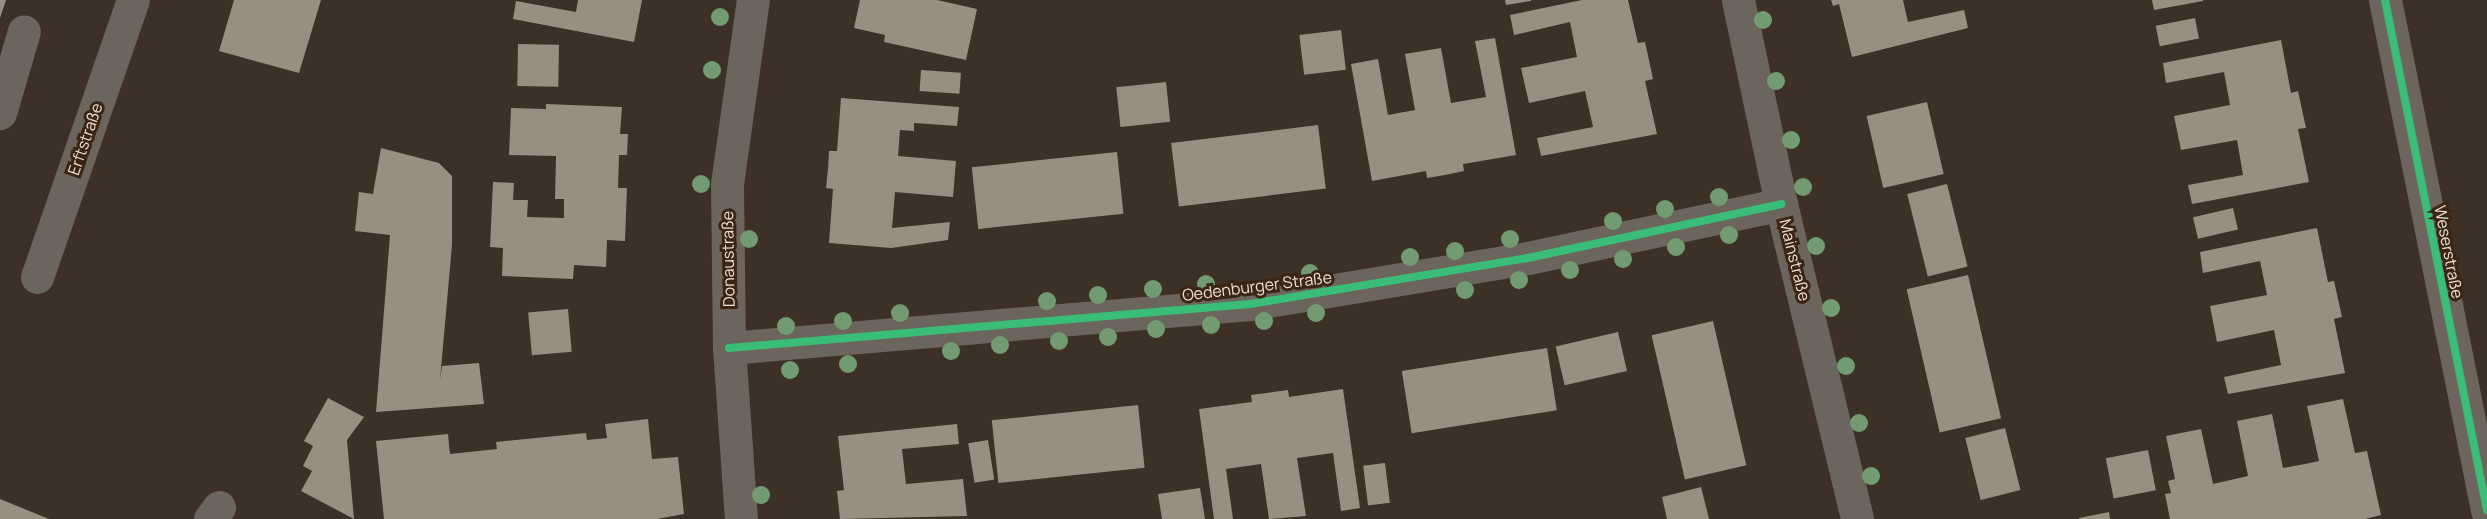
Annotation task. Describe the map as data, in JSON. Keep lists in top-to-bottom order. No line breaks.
{"streets":{"street":["Erftstraße","Weserstraße","Donaustraße","Mainstraße","Oedenburger Straße"]},"crossings":[["Donaustraße","Oedenburger Straße"],["Mainstraße","Oedenburger Straße"]]}
